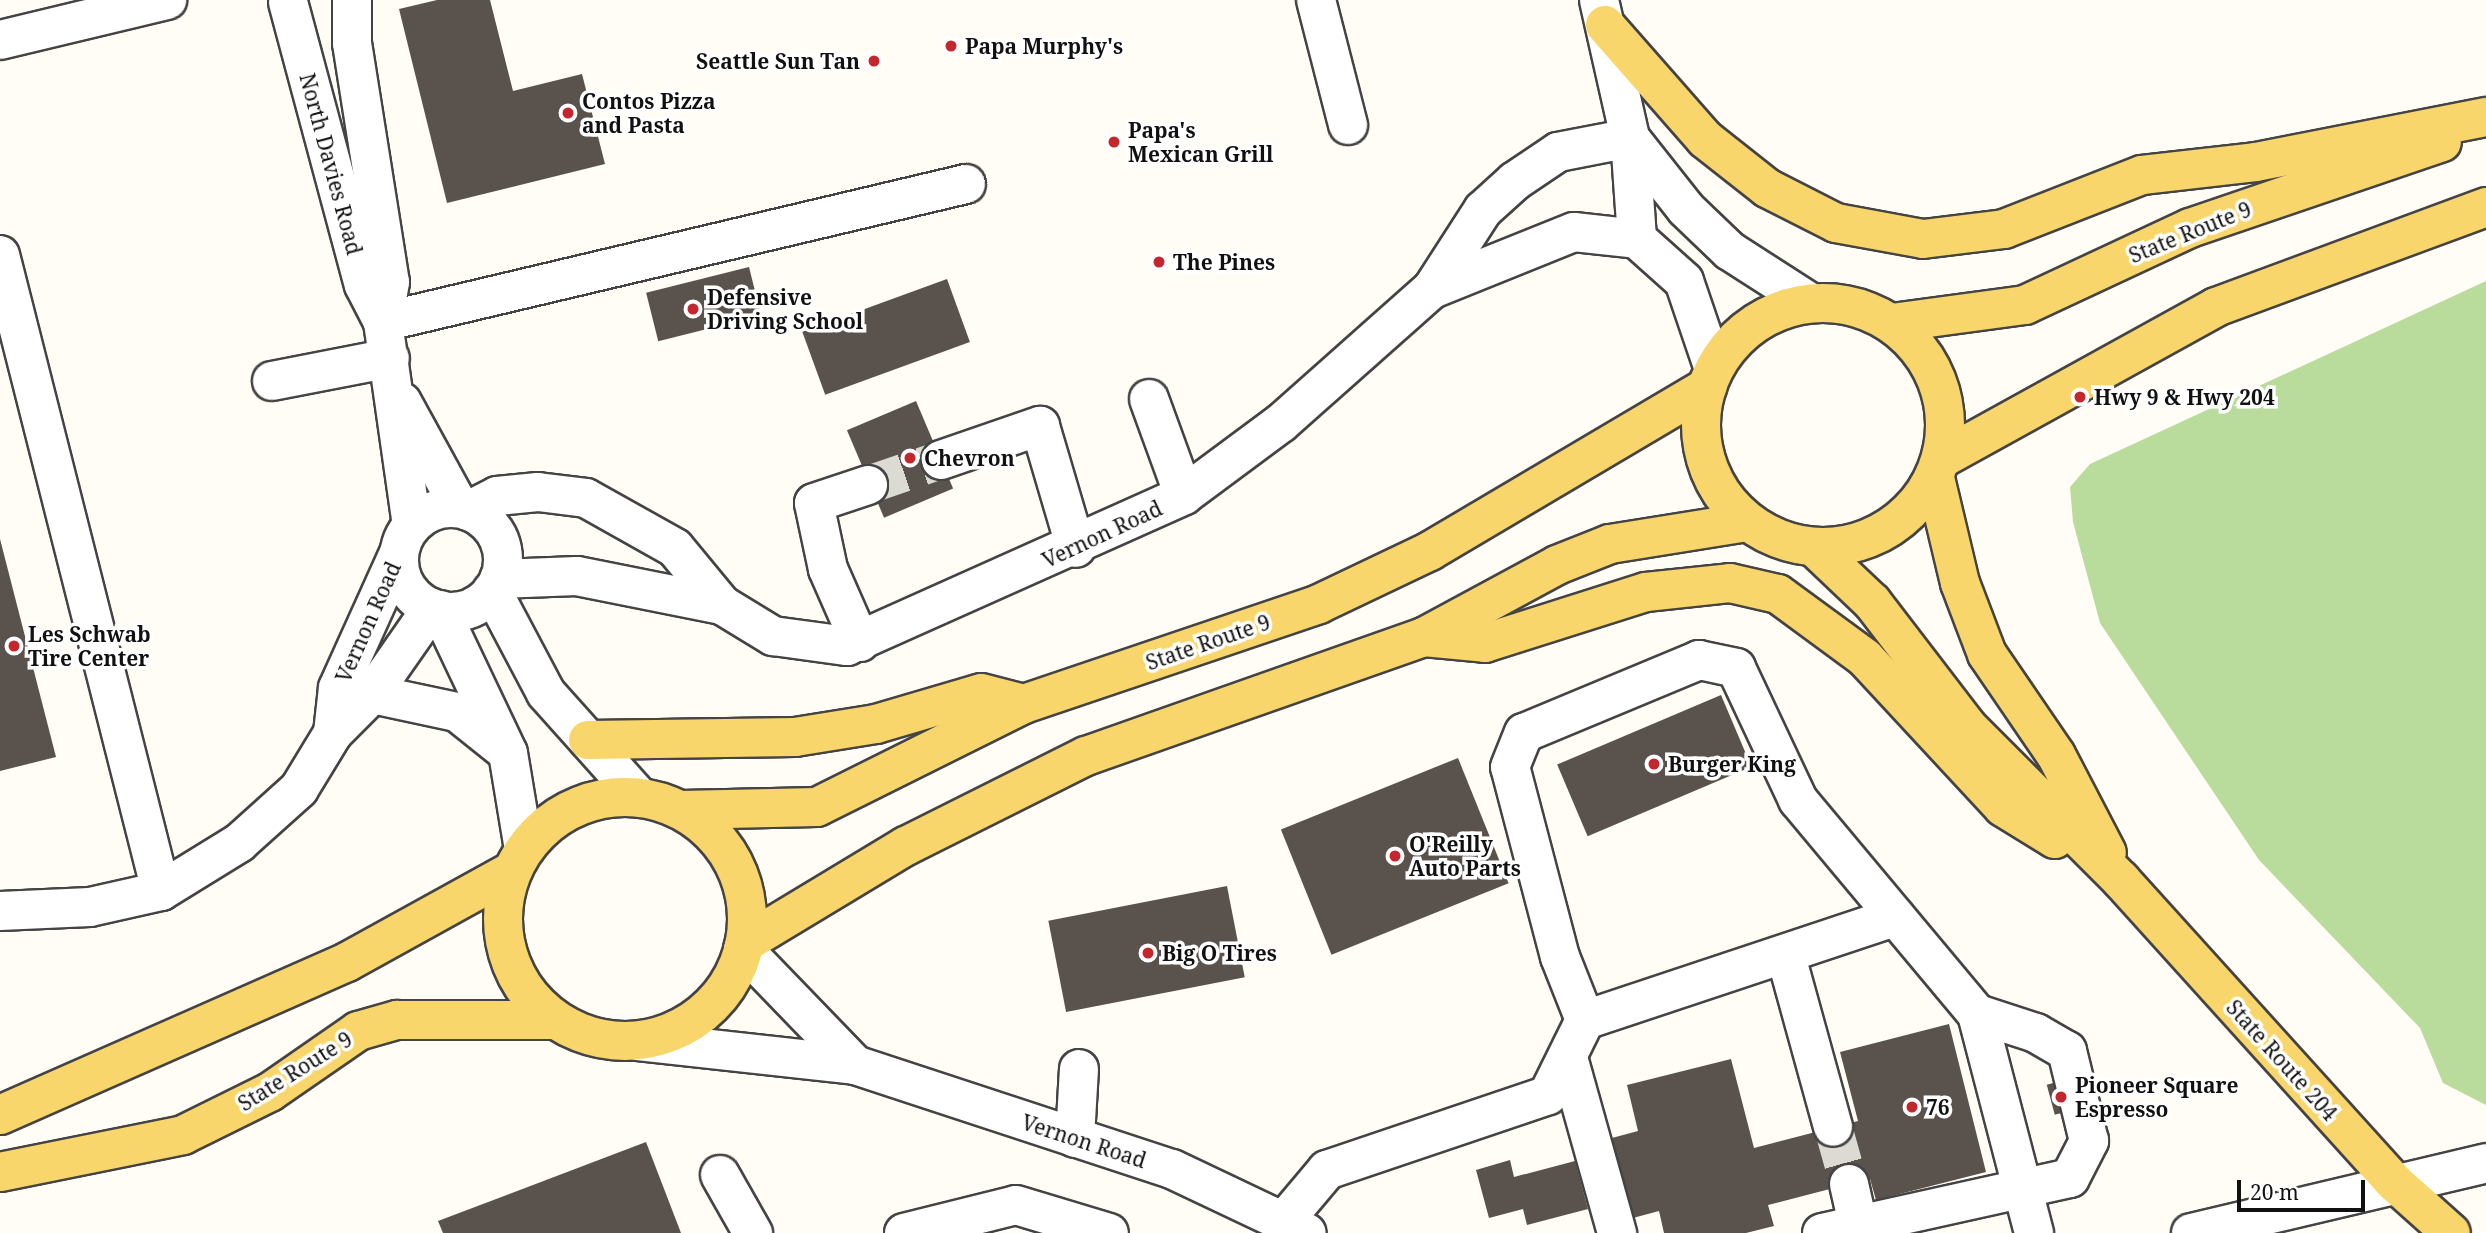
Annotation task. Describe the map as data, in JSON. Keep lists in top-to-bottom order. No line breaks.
{"streets":{"main road":["State Route 9","State Route 204"],"street":["North Davies Road","Vernon Road"]},"crossings":[["North Davies Road","Vernon Road"],["State Route 9","Vernon Road"],["State Route 9","State Route 204"]],"places":["Papa Murphy's","Seattle Sun Tan","Contos Pizza and Pasta","Papa's Mexican Grill","The Pines","Defensive Driving School","Hwy 9 & Hwy 204","Chevron","Les Schwab Tire Center","Burger King","O'Reilly Auto Parts","Big O Tires","Pioneer Square Espresso","76"],"scale_bar":"20 m"}
